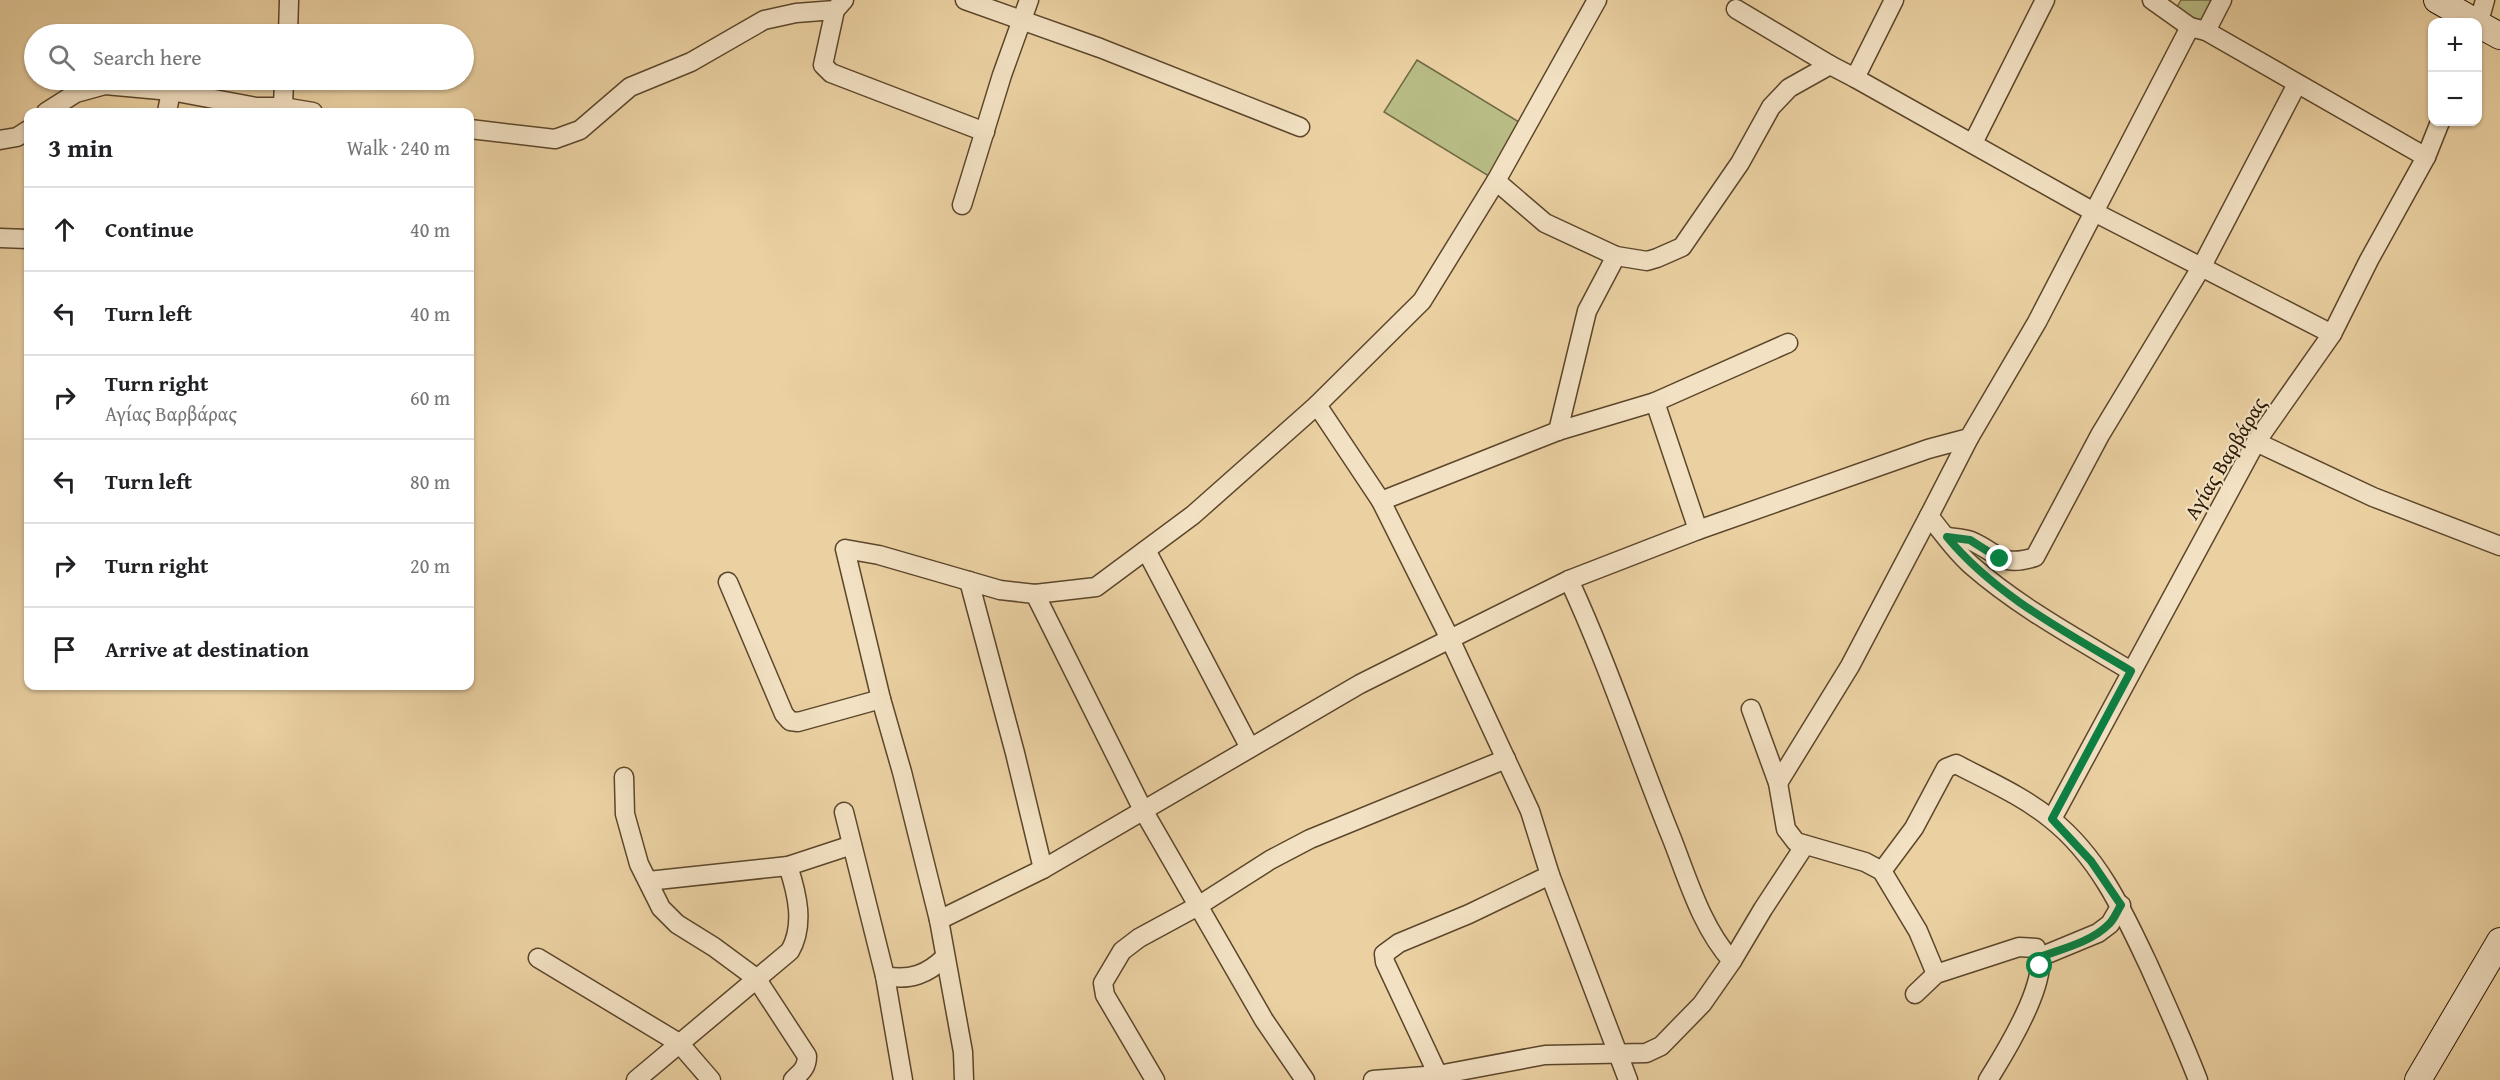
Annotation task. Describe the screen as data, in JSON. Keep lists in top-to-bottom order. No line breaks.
{"streets":{"street":["Αγίας Βαρβάρας"]},"page":{"map_buttons":["+","−"],"search":"Search here","heading":["3 min","Walk · 240 m"],"list":[["Continue","40 m"],["Turn left","40 m"],["Turn right","Αγίας Βαρβάρας","60 m"],["Turn left","80 m"],["Turn right","20 m"],"Arrive at destination"]}}
